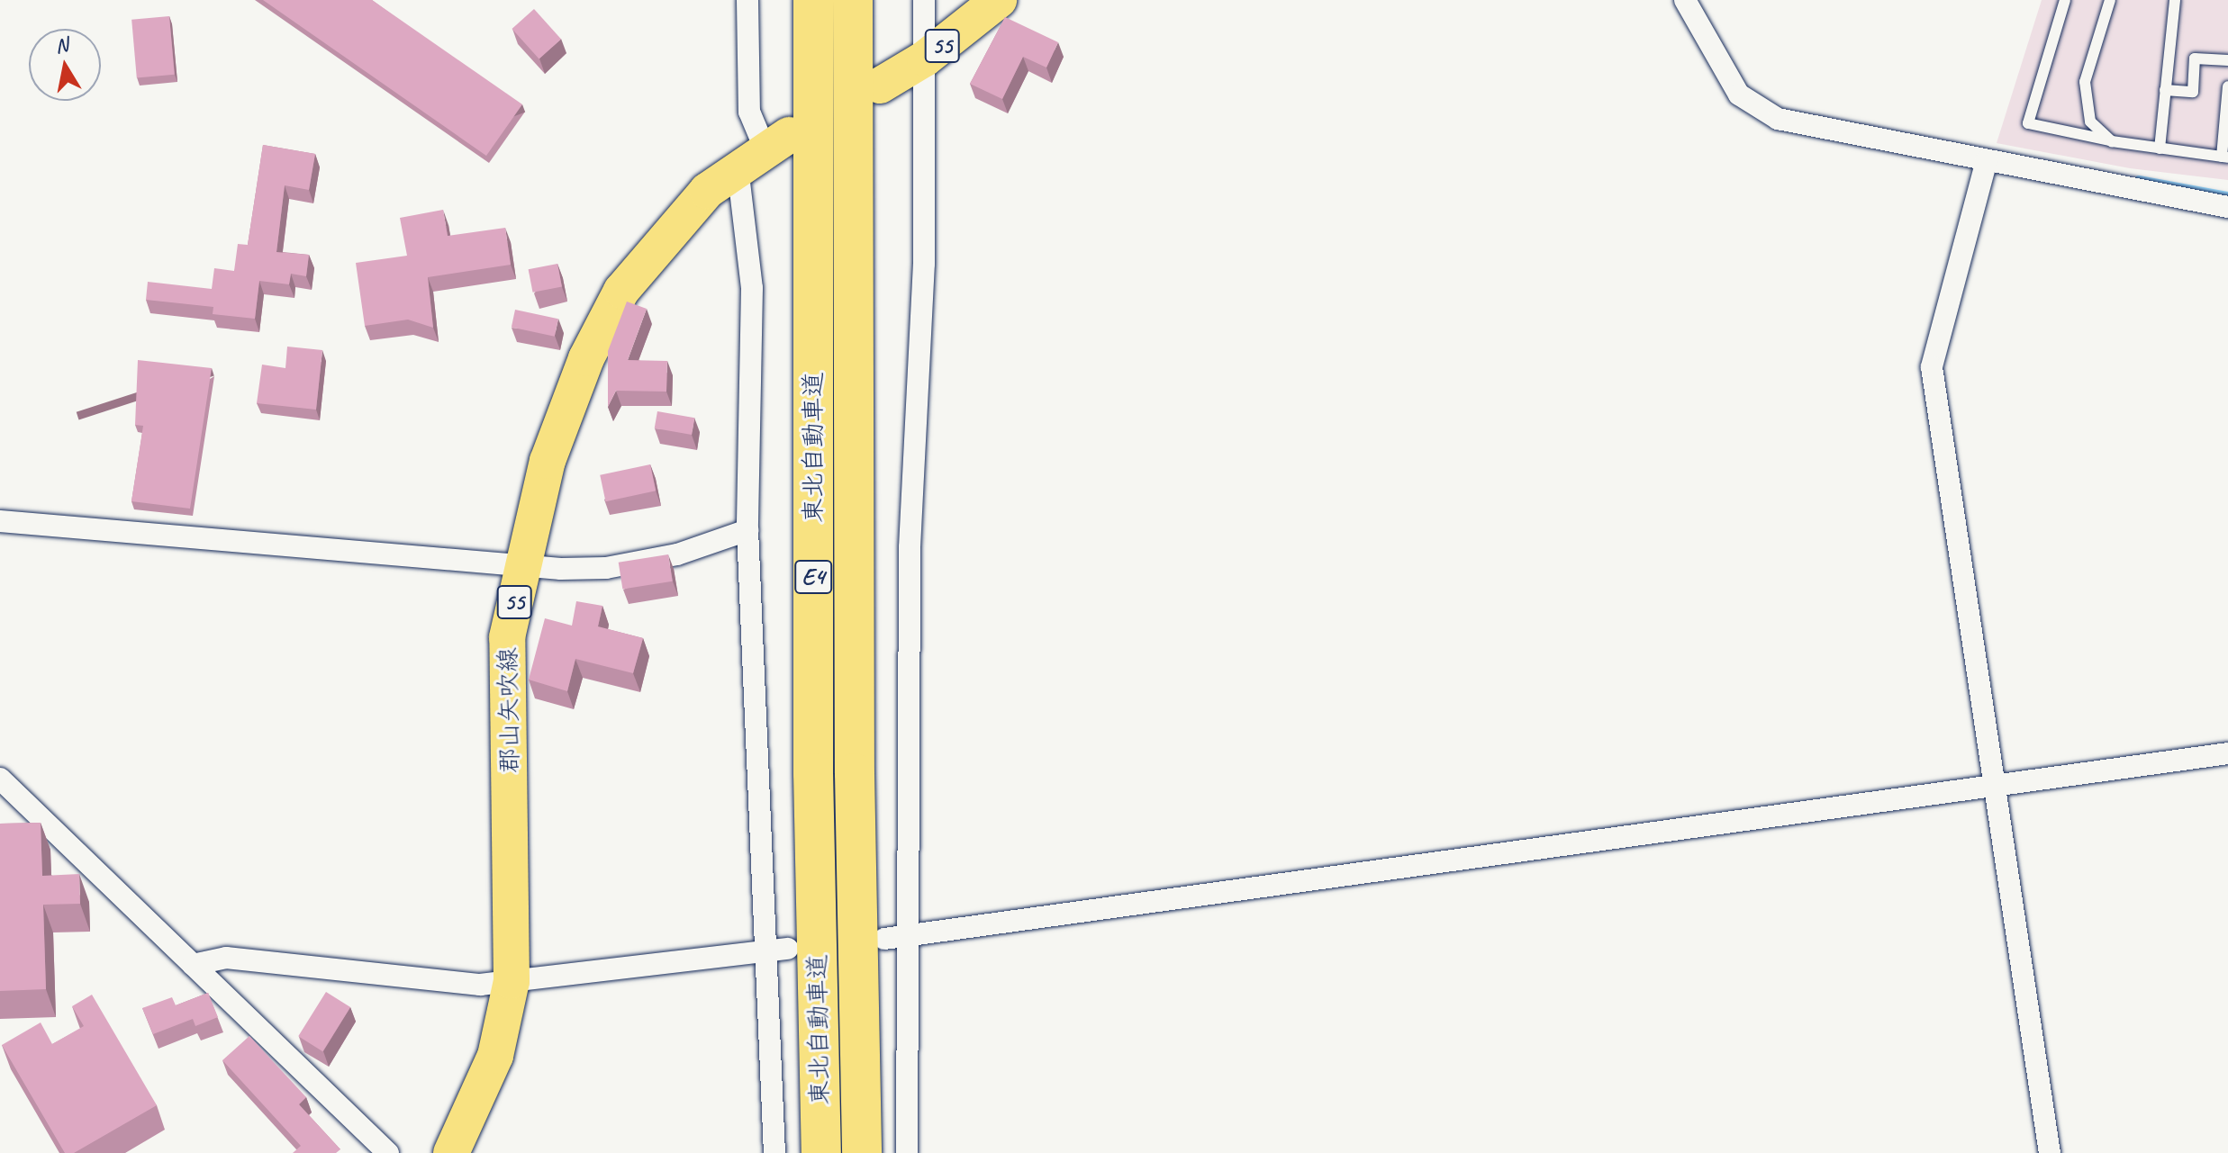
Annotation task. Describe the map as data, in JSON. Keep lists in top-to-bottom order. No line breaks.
{"streets":{"highway":["東北自動車道","E4"],"main road":["55","郡山矢吹線"]},"north":"top"}
